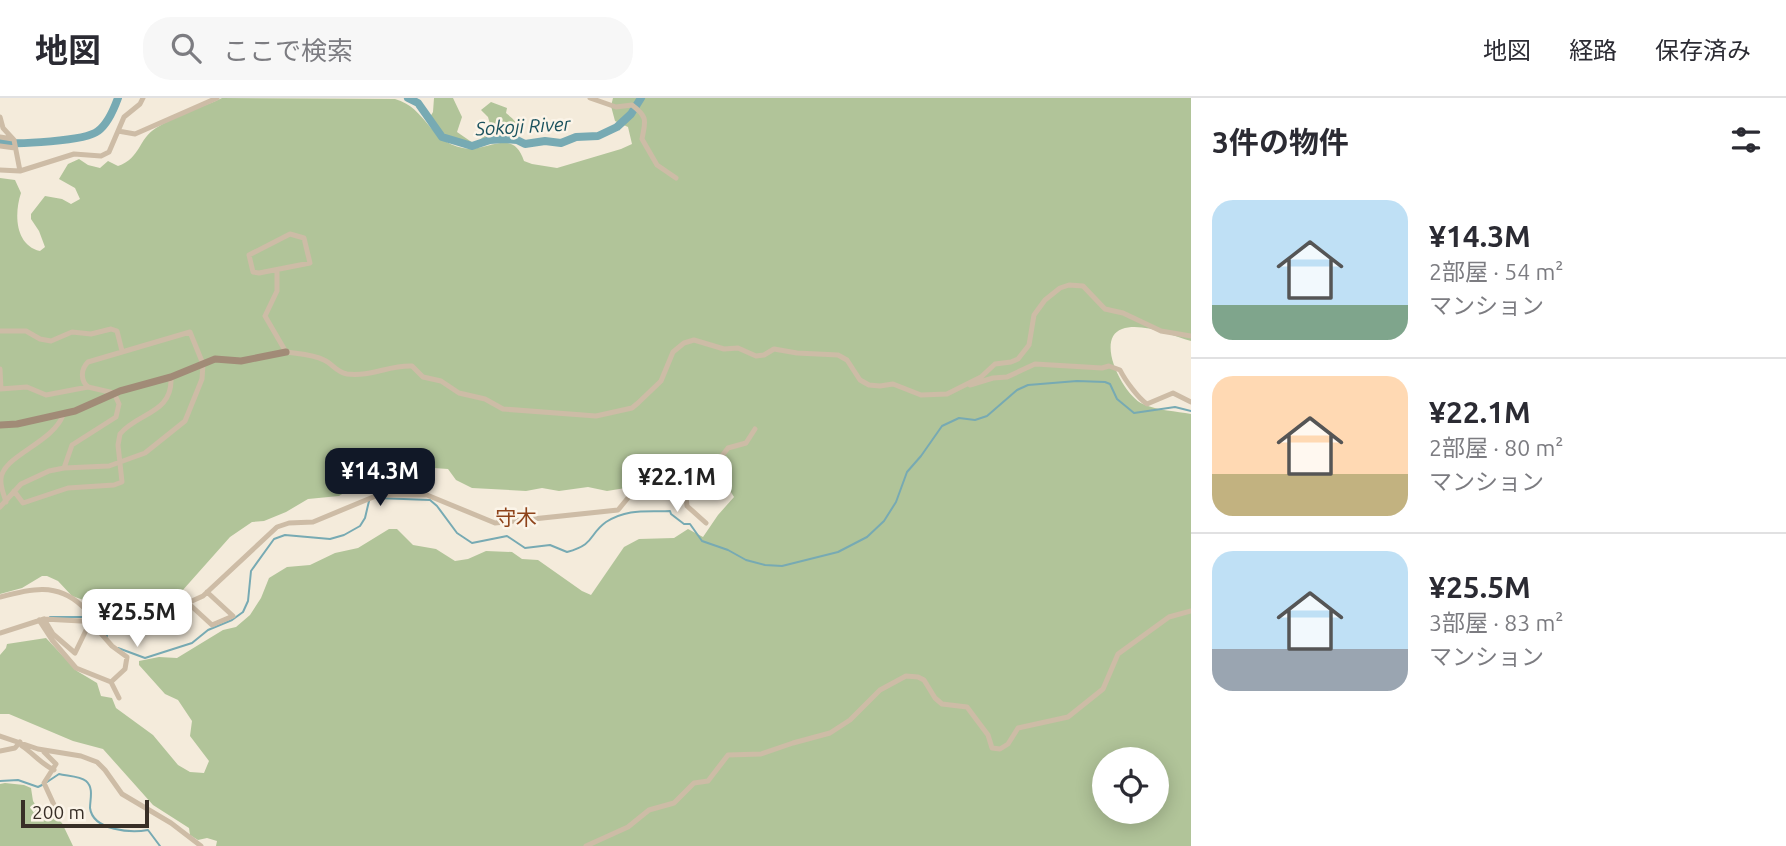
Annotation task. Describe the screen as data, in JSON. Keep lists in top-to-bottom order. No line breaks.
{"districts":["守木"],"water":["Sokoji River"],"scale_bar":"200 m","page":{"header":"地図","search":"ここで検索","nav":["地図","経路","保存済み"],"heading":"3件の物件","list":[{"name":"¥14.3M","note":"2部屋 · 54 m² · マンション"},{"name":"¥22.1M","note":"2部屋 · 80 m² · マンション"},{"name":"¥25.5M","note":"3部屋 · 83 m² · マンション"}],"price":["¥14.3M","¥22.1M","¥25.5M"],"scale":"200 m"}}
